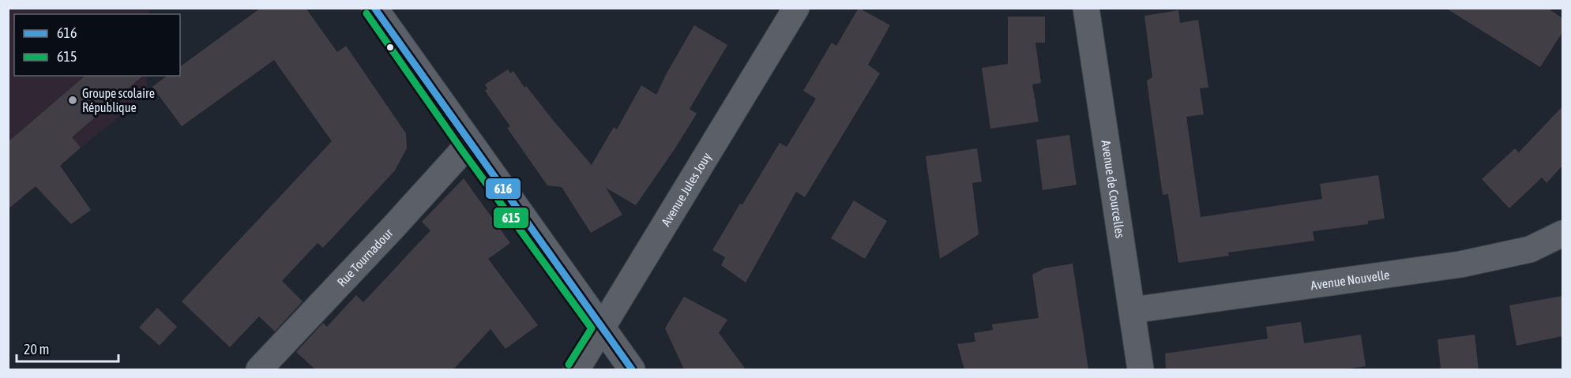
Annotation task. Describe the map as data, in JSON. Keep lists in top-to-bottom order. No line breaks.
{"streets":{"street":["Avenue Jules Jouy","Avenue de Courcelles","Rue Tournadour","Avenue Nouvelle"]},"crossings":[["Avenue de Courcelles","Avenue Nouvelle"]],"places":["Groupe scolaire République"],"lines":["transit line 616","transit line 615"],"legend":["616","615"],"scale_bar":"20 m"}
